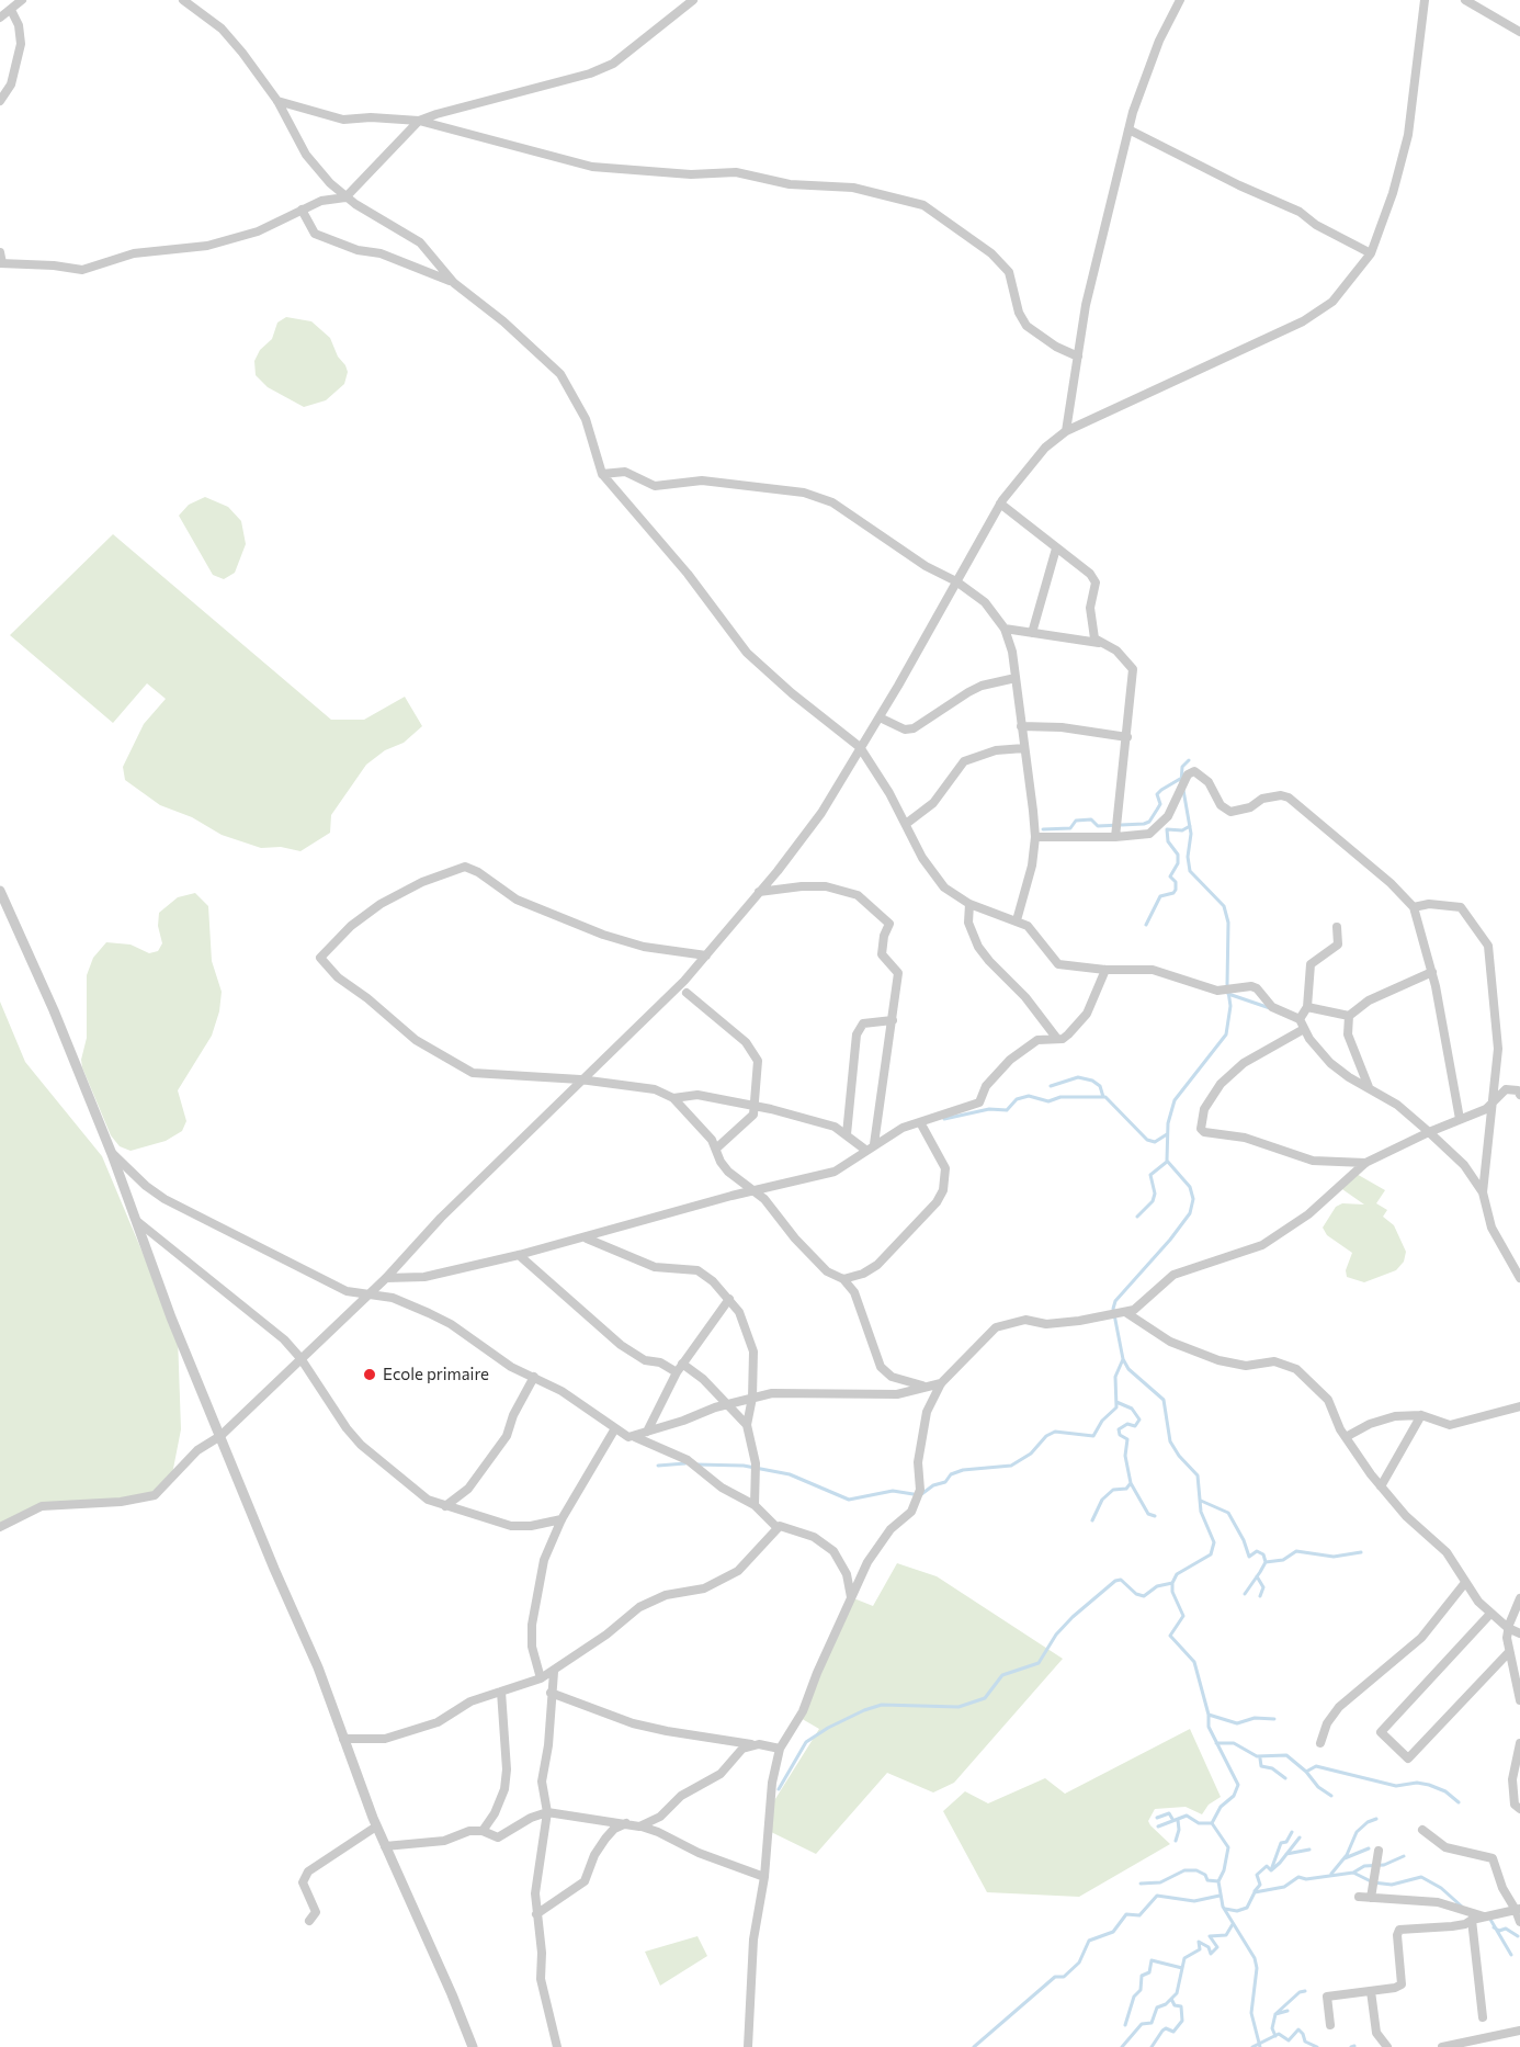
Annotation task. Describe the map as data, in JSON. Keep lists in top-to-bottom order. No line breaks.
{"places":["Ecole primaire"]}
